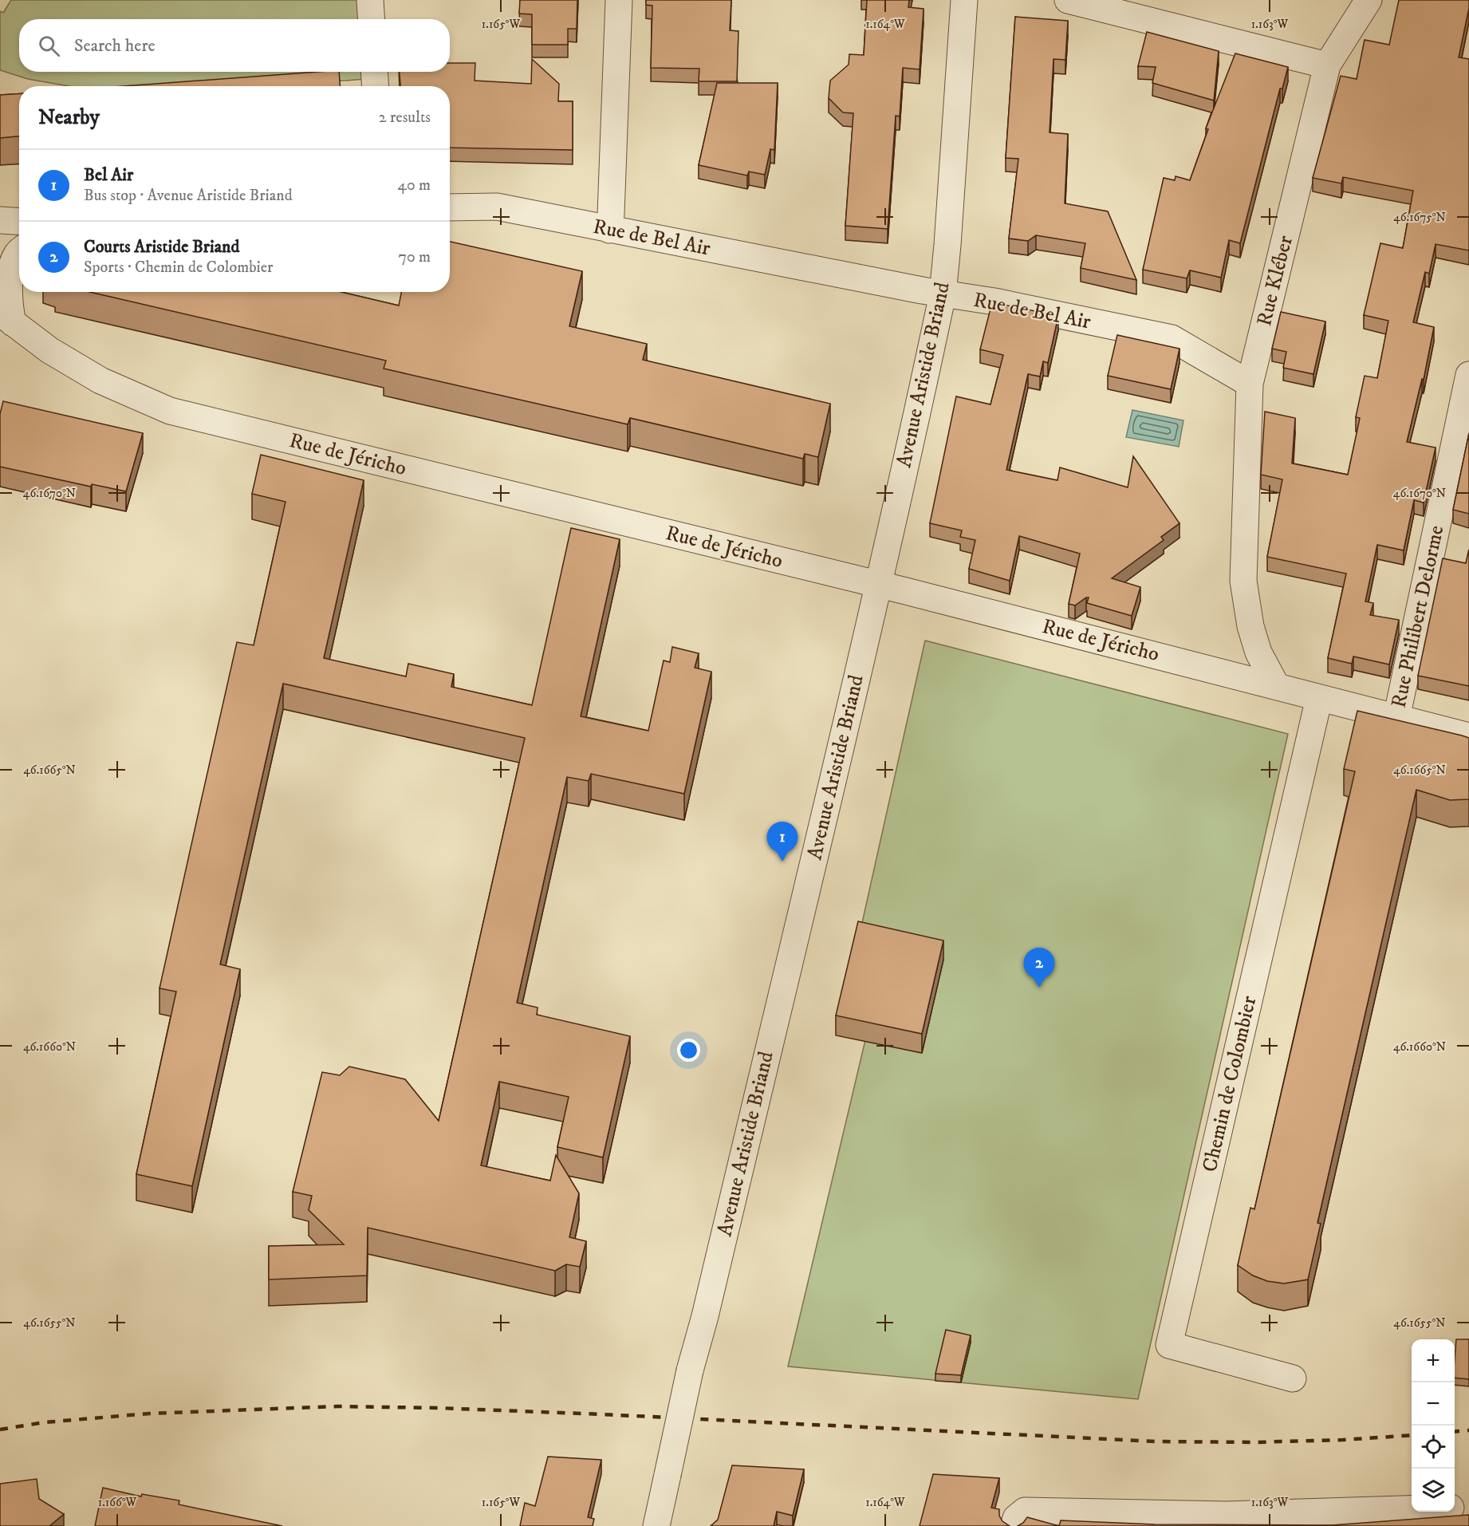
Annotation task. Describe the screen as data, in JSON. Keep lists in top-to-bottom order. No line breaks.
{"streets":{"street":["Rue de Bel Air","Rue Kléber","Avenue Aristide Briand","Rue de Jéricho","Rue Philibert Delorme","Chemin de Colombier"]},"crossings":[["Rue de Bel Air","Rue Kléber"],["Rue de Bel Air","Avenue Aristide Briand"],["Avenue Aristide Briand","Rue de Jéricho"],["Rue de Jéricho","Rue Philibert Delorme"],["Rue de Jéricho","Chemin de Colombier"]],"page":{"search":"Search here","heading":["Nearby","2 results"],"list":[{"mark":"1","name":"Bel Air","note":"Bus stop · Avenue Aristide Briand","value":"40 m"},{"mark":"2","name":"Courts Aristide Briand","note":"Sports · Chemin de Colombier","value":"70 m"}],"pins":["1","2"],"map_buttons":["+","−"]},"coordinates":["1.165°W","1.164°W","1.163°W","46.1675°N","46.1670°N","46.1665°N","46.1660°N","46.1655°N","1.166°W"]}
